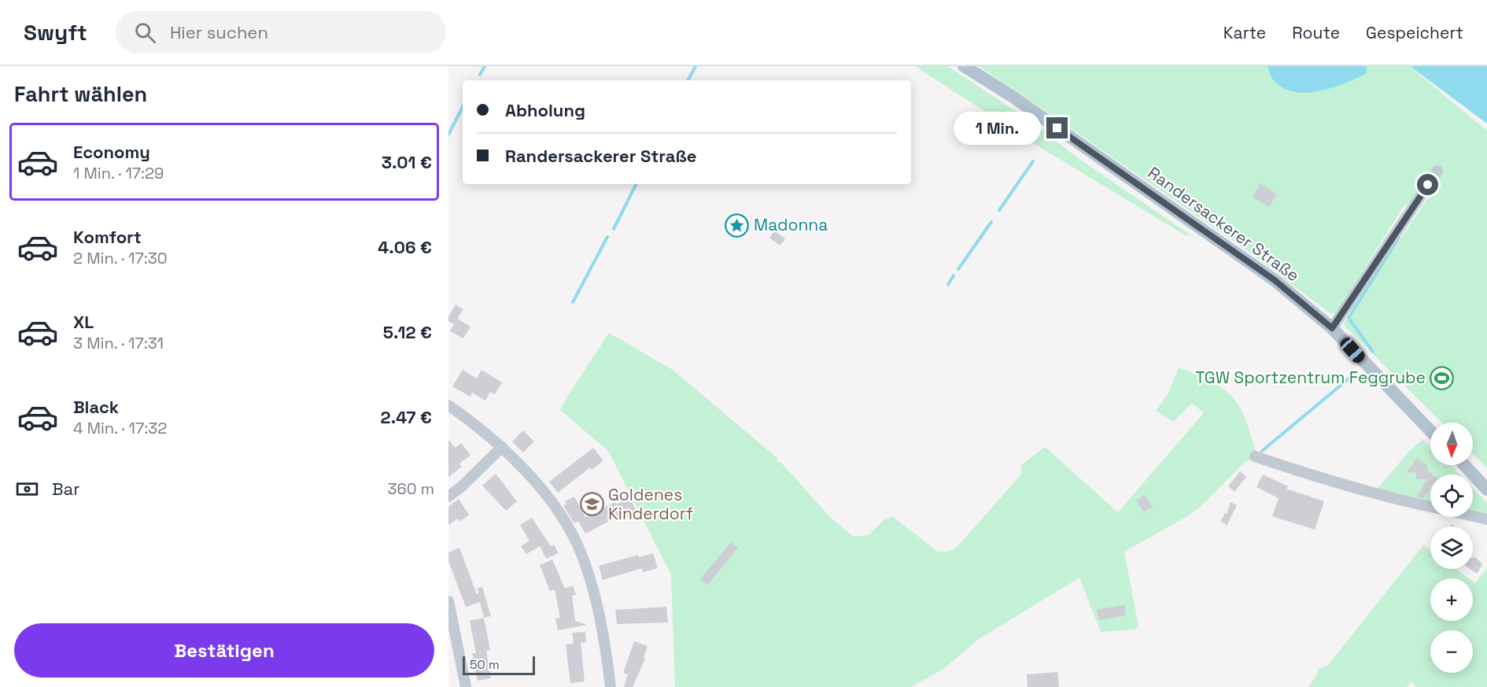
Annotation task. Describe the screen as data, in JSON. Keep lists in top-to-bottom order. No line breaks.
{"streets":{"main road":["Randersackerer Straße"]},"places":{"place":["Madonna"],"sports":["TGW Sportzentrum Feggrube"],"school or university":["Goldenes Kinderdorf"]},"scale_bar":"50 m","north":"bottom","page":{"header":"Swyft","search":"Hier suchen","nav":["Karte","Route","Gespeichert"],"heading":"Fahrt wählen","banner":["Abholung","Randersackerer Straße"],"bubble":"1 Min.","list":[{"name":"Economy","note":"1 Min. · 17:29","value":"3.01 €"},{"name":"Komfort","note":"2 Min. · 17:30","value":"4.06 €"},{"name":"XL","note":"3 Min. · 17:31","value":"5.12 €"},{"name":"Black","note":"4 Min. · 17:32","value":"2.47 €"}],"map_buttons":["+","−"],"pay":["Bar","360 m"],"buttons":"Bestätigen","scale":"50 m"}}
